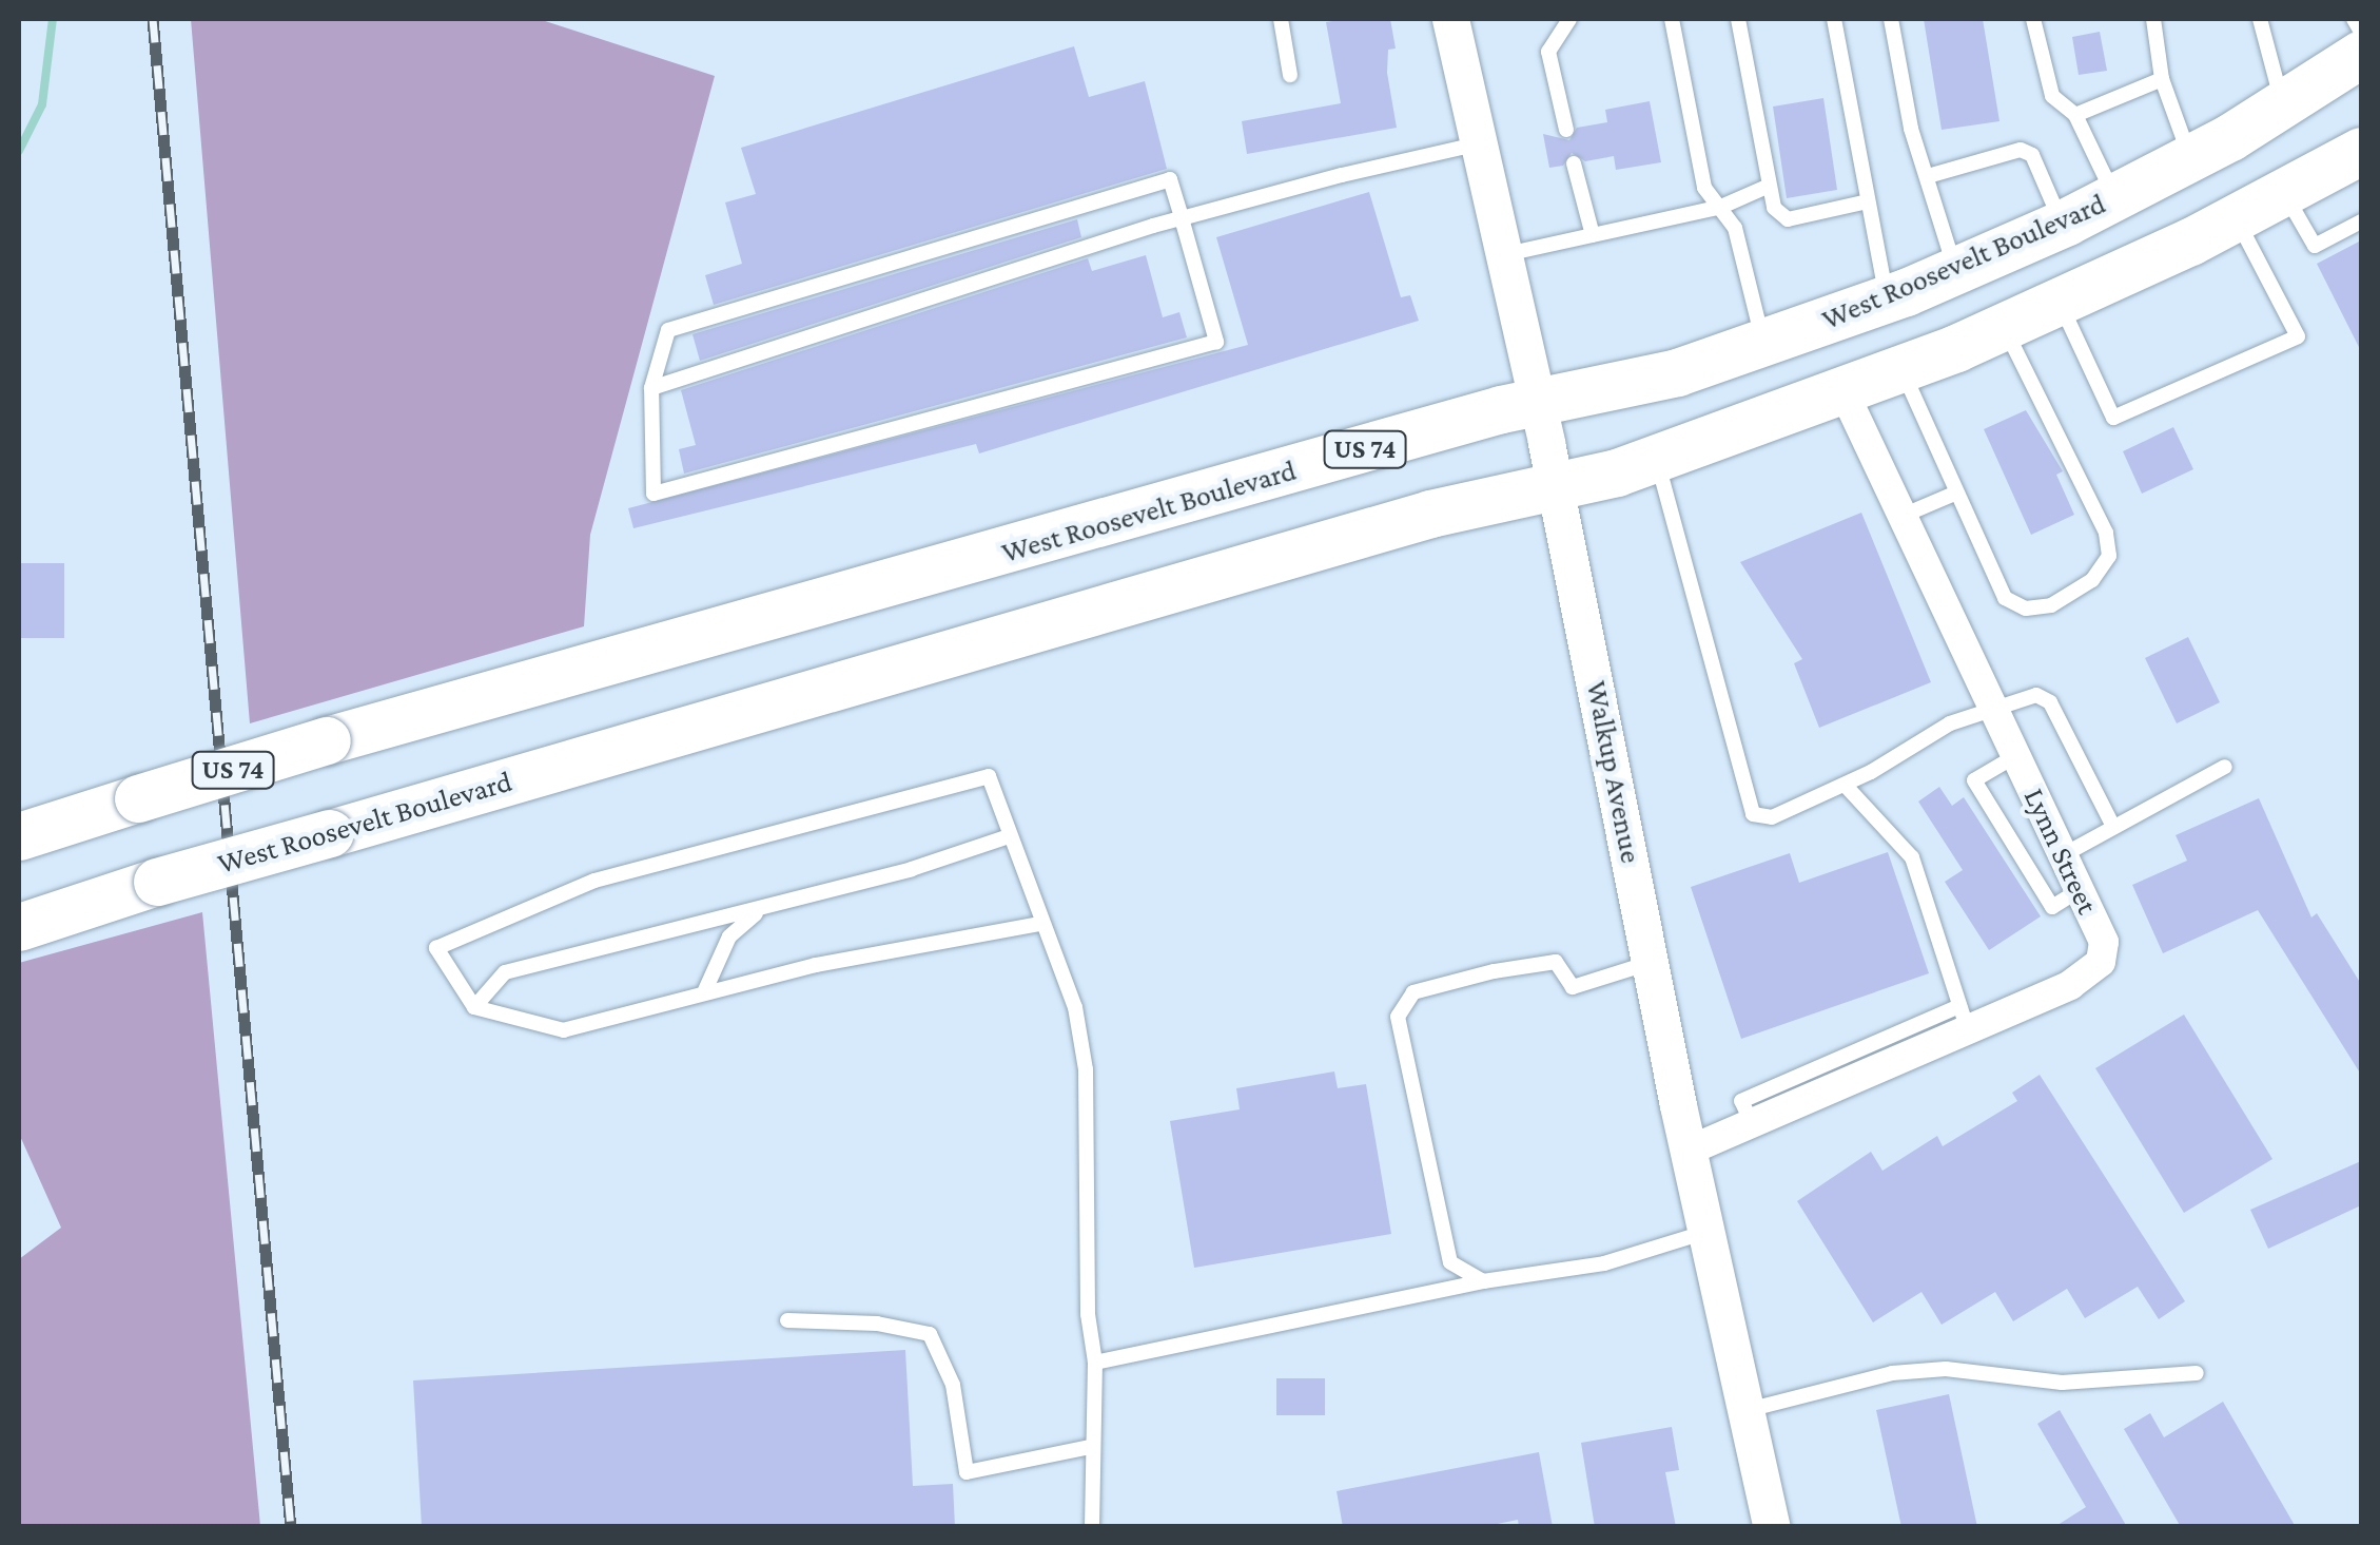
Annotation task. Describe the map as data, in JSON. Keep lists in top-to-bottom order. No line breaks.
{"streets":{"highway":["West Roosevelt Boulevard","US 74"],"street":["Walkup Avenue","Lynn Street"]},"crossings":[["West Roosevelt Boulevard","Walkup Avenue"],["West Roosevelt Boulevard","Lynn Street"],["Walkup Avenue","Lynn Street"]]}
